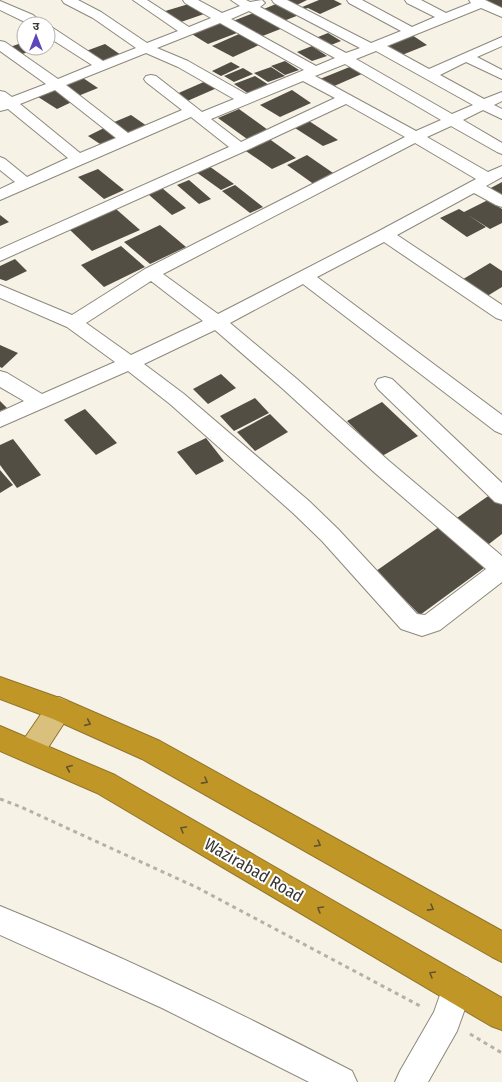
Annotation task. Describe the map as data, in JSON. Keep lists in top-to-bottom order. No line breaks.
{"streets":{"highway":["Wazirabad Road"]},"north":"top"}
